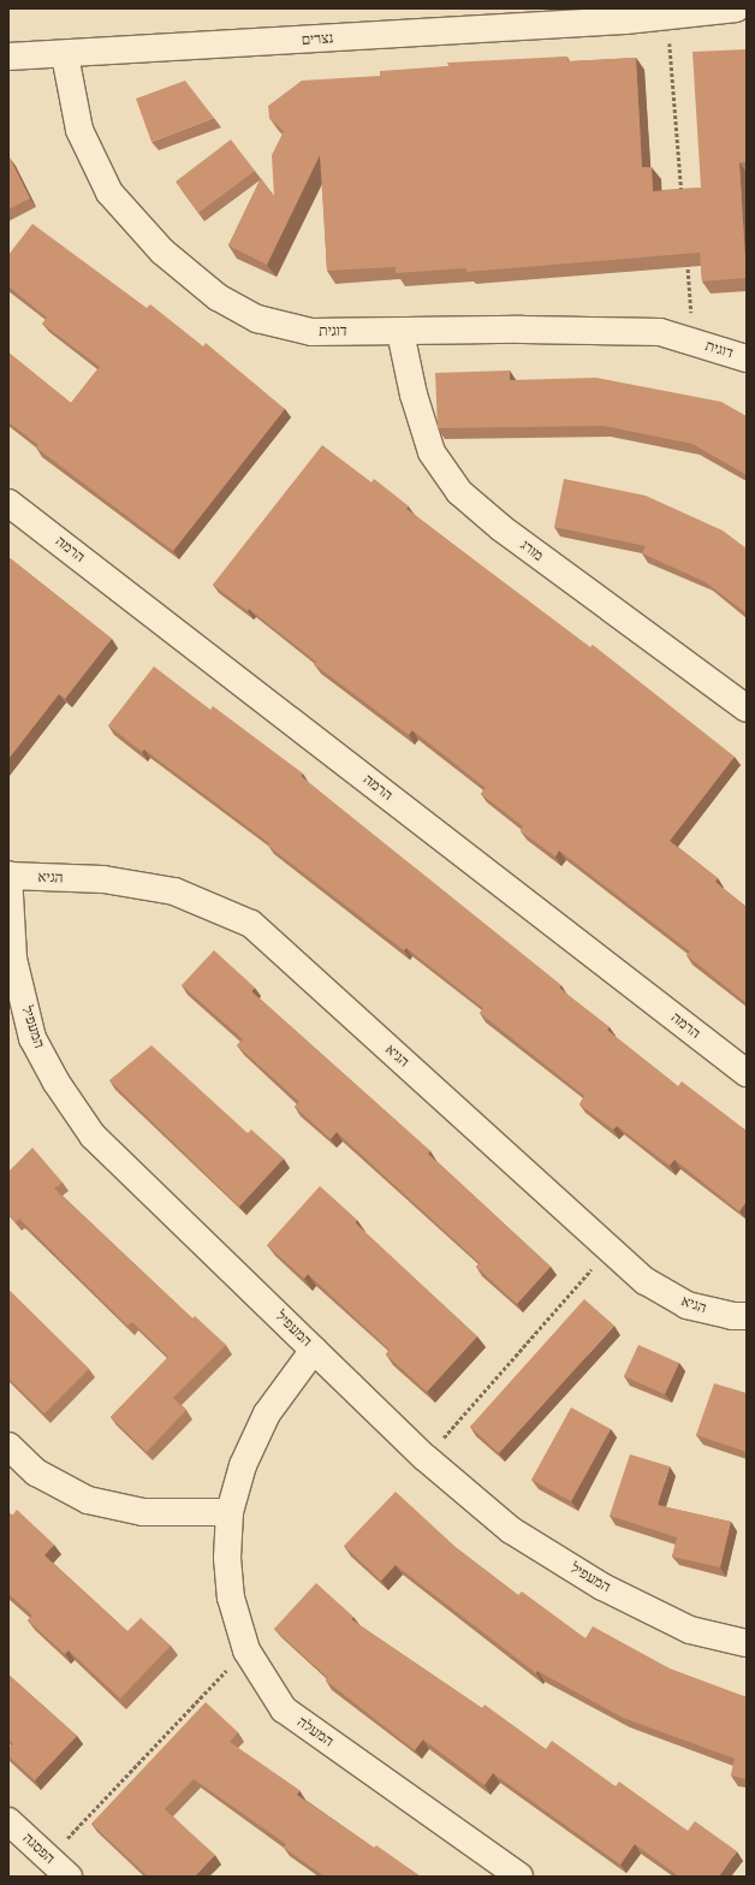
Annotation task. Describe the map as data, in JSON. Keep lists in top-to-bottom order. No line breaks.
{"streets":{"street":["נצרים","דוגית","הרמה","מורג","הגיא","המעפיל","המעלה","הפסגה"]},"crossings":[["נצרים","דוגית"],["דוגית","מורג"],["הגיא","המעפיל"],["המעפיל","המעלה"]]}
